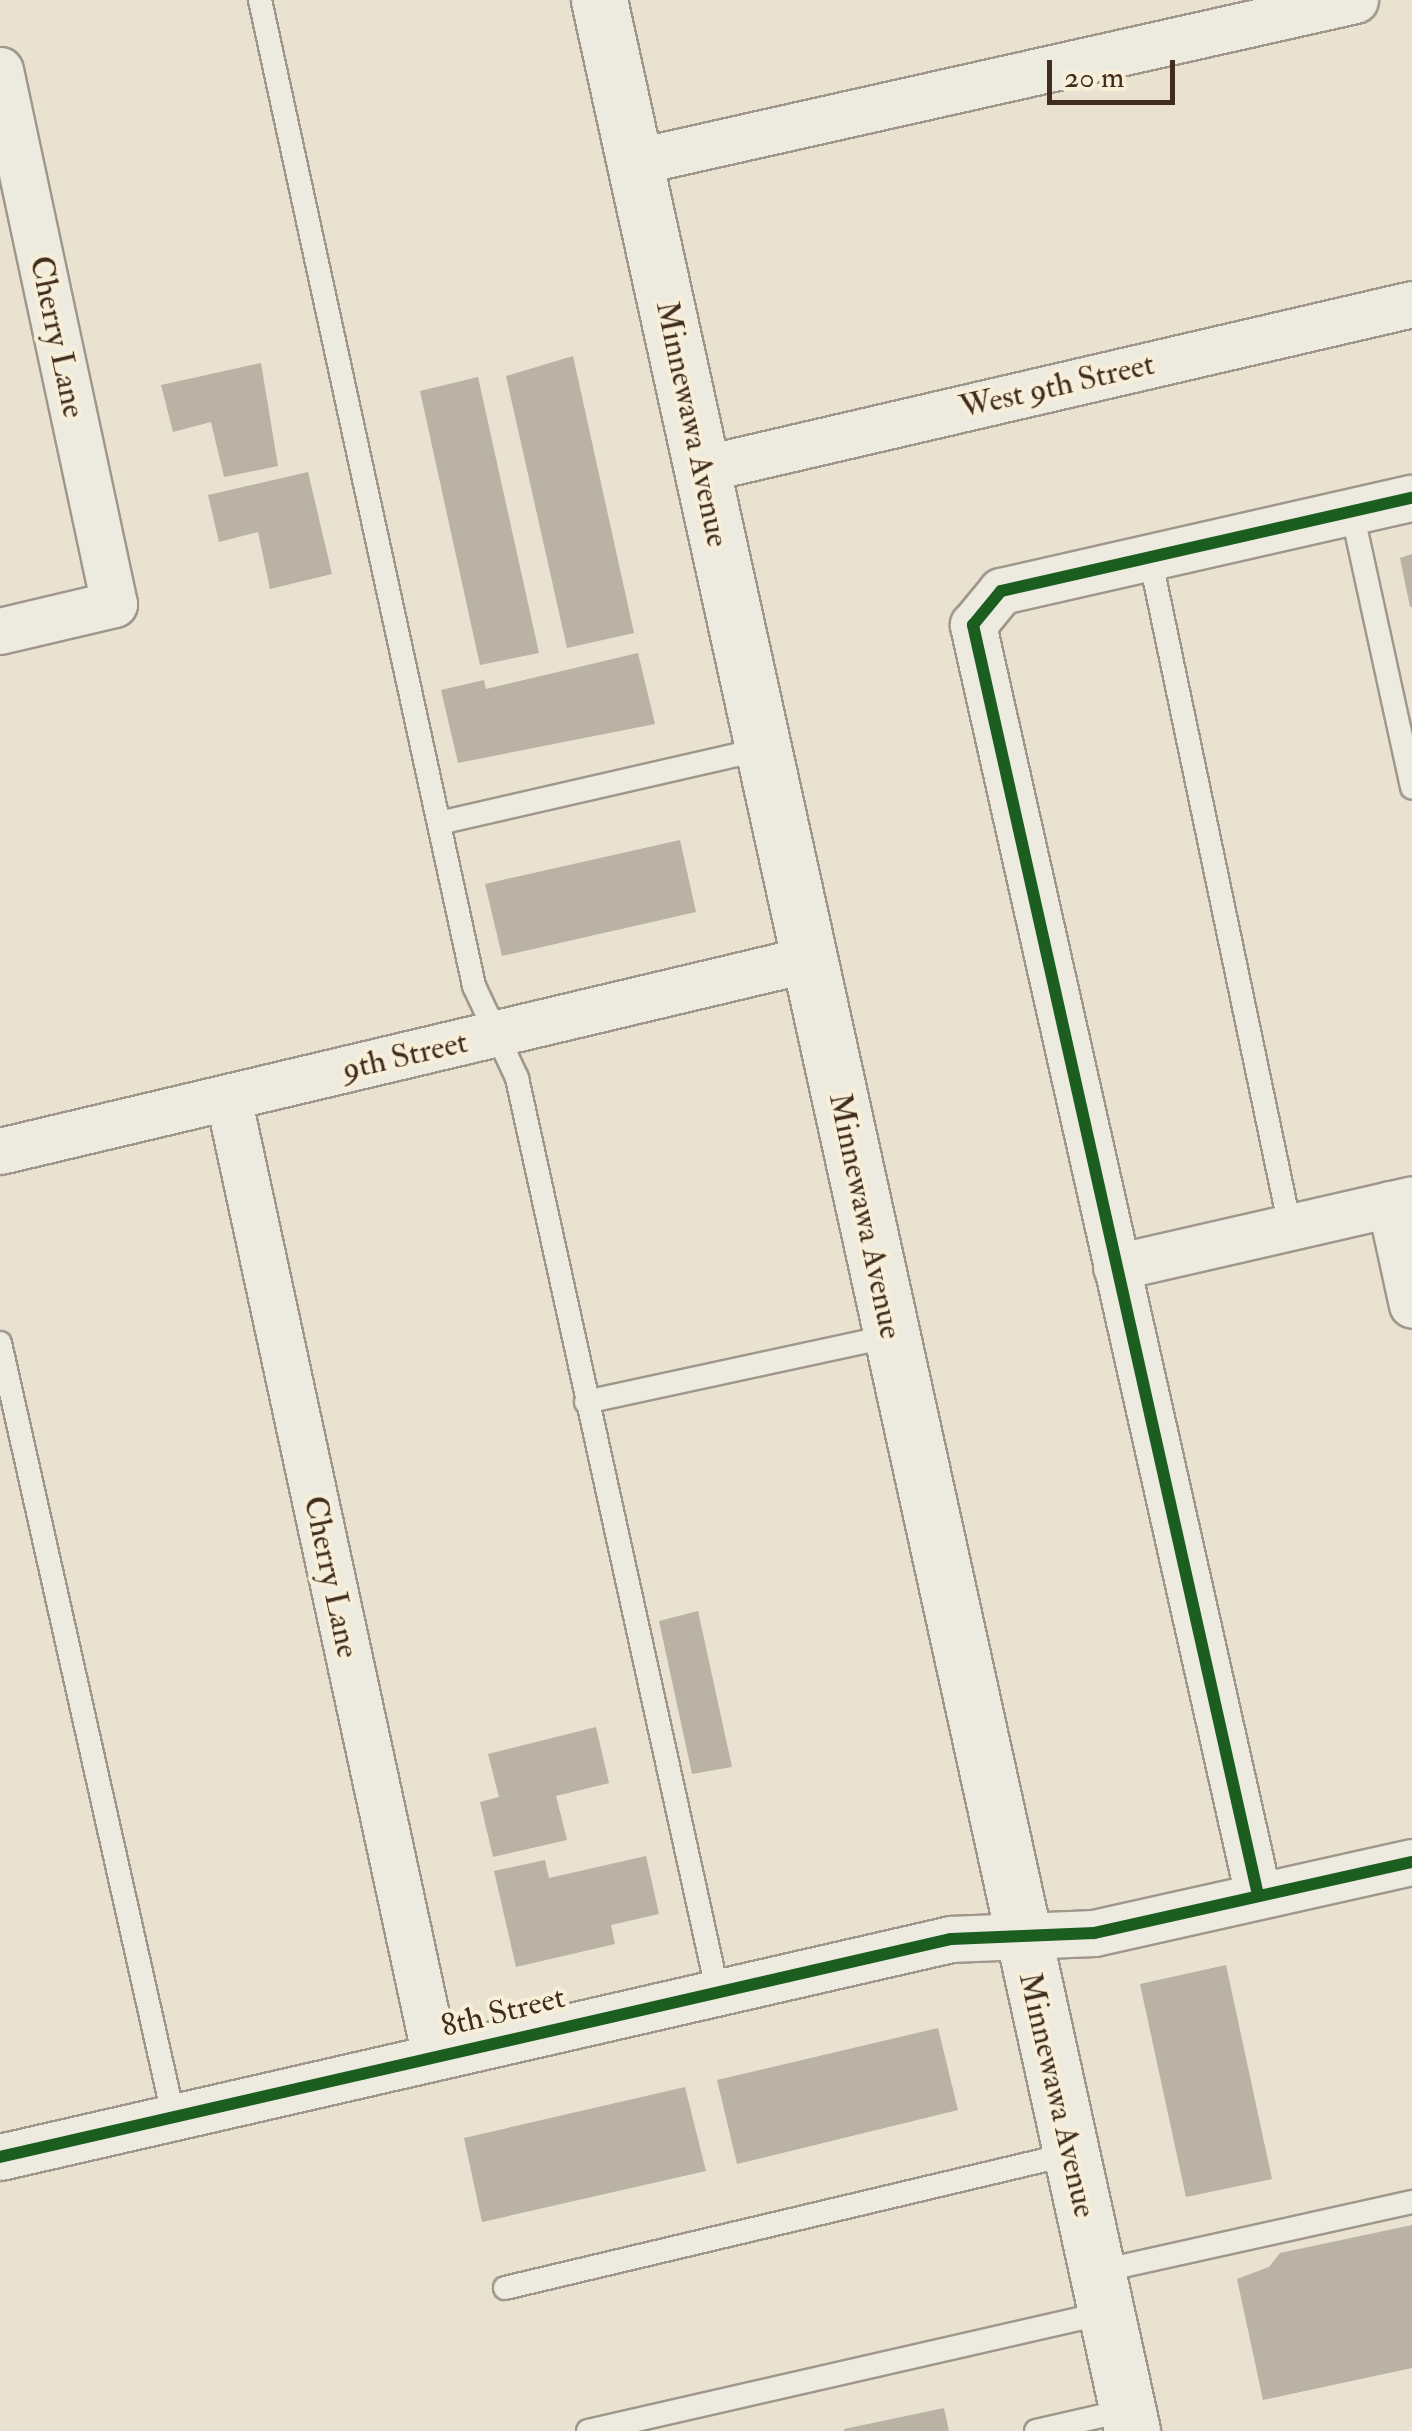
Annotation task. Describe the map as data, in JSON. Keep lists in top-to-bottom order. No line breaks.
{"streets":{"main road":["Minnewawa Avenue"],"street":["Cherry Lane","West 9th Street","9th Street","8th Street"]},"crossings":[["Cherry Lane","9th Street"],["Cherry Lane","8th Street"],["West 9th Street","Minnewawa Avenue"],["Minnewawa Avenue","9th Street"],["Minnewawa Avenue","8th Street"]],"scale_bar":"20 m"}
